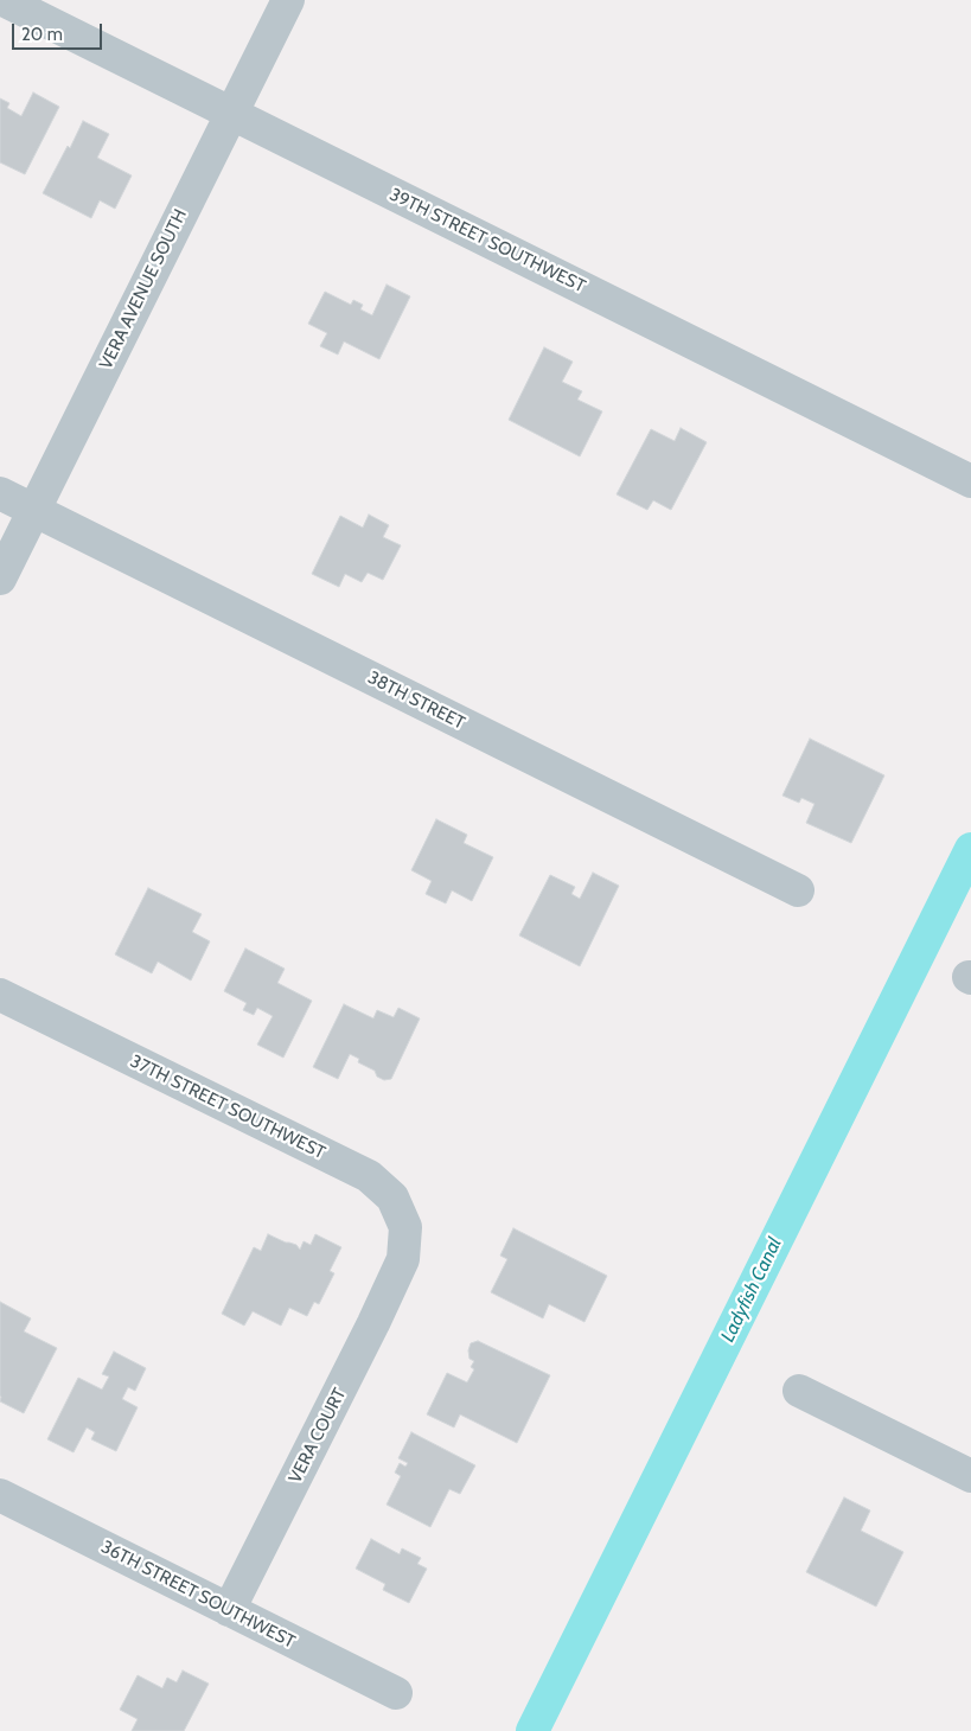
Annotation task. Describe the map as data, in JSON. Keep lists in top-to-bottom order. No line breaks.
{"streets":{"street":["39TH STREET SOUTHWEST","VERA AVENUE SOUTH","38TH STREET","37TH STREET SOUTHWEST","VERA COURT","36TH STREET SOUTHWEST"]},"crossings":[["39TH STREET SOUTHWEST","VERA AVENUE SOUTH"],["VERA AVENUE SOUTH","38TH STREET"],["37TH STREET SOUTHWEST","VERA COURT"],["VERA COURT","36TH STREET SOUTHWEST"]],"water":["Ladyfish Canal"],"scale_bar":"20 m"}
